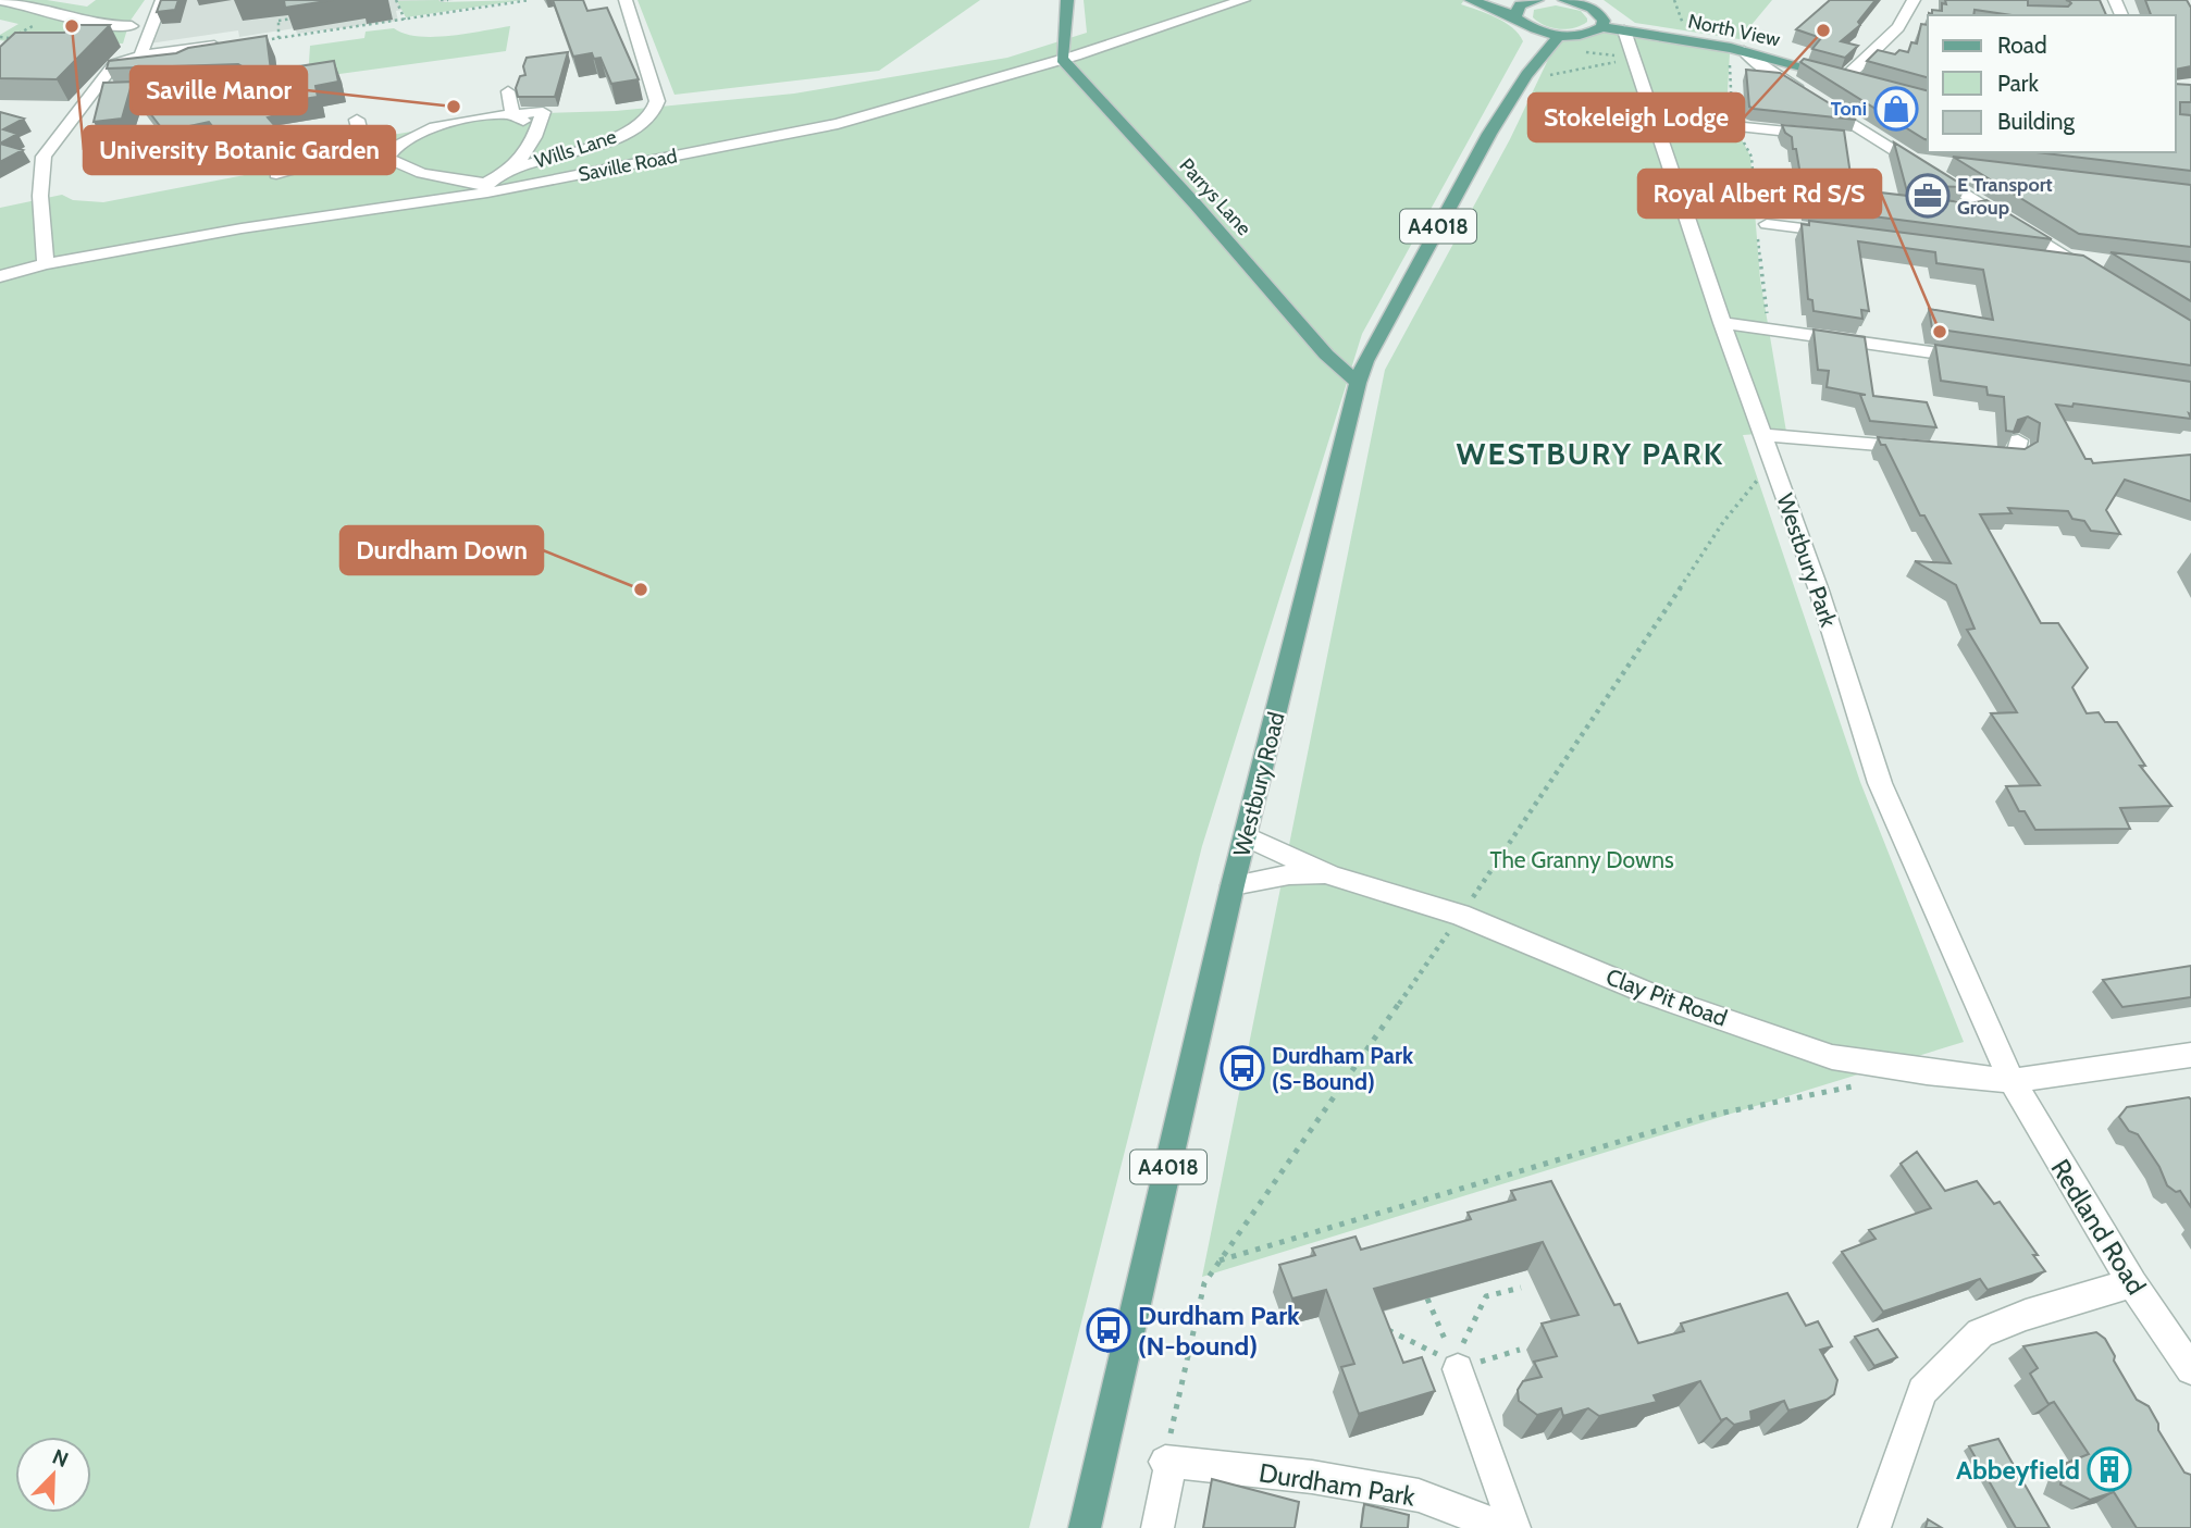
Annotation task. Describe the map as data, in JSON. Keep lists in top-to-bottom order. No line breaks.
{"streets":{"main road":["North View","Parrys Lane","A4018","Westbury Road"],"street":["Wills Lane","Saville Road","Westbury Park","Clay Pit Road","Redland Road","Durdham Park"]},"crossings":[["North View","Westbury Park"],["Saville Road","Parrys Lane"],["Parrys Lane","Westbury Road"],["Westbury Park","Clay Pit Road"],["Westbury Park","Redland Road"],["Westbury Road","Clay Pit Road"],["Clay Pit Road","Redland Road"]],"districts":["WESTBURY PARK"],"parks":["The Granny Downs"],"places":{"other":["University Botanic Garden","Stokeleigh Lodge","Saville Manor","Royal Albert Rd S/S","Durdham Down"],"shop":["Toni"],"office":["E Transport Group"],"bus stop":["Durdham Park (S-Bound)","Durdham Park (N-bound)"],"building":["Abbeyfield"]},"legend":["Road","Park","Building"],"north":"top right"}
